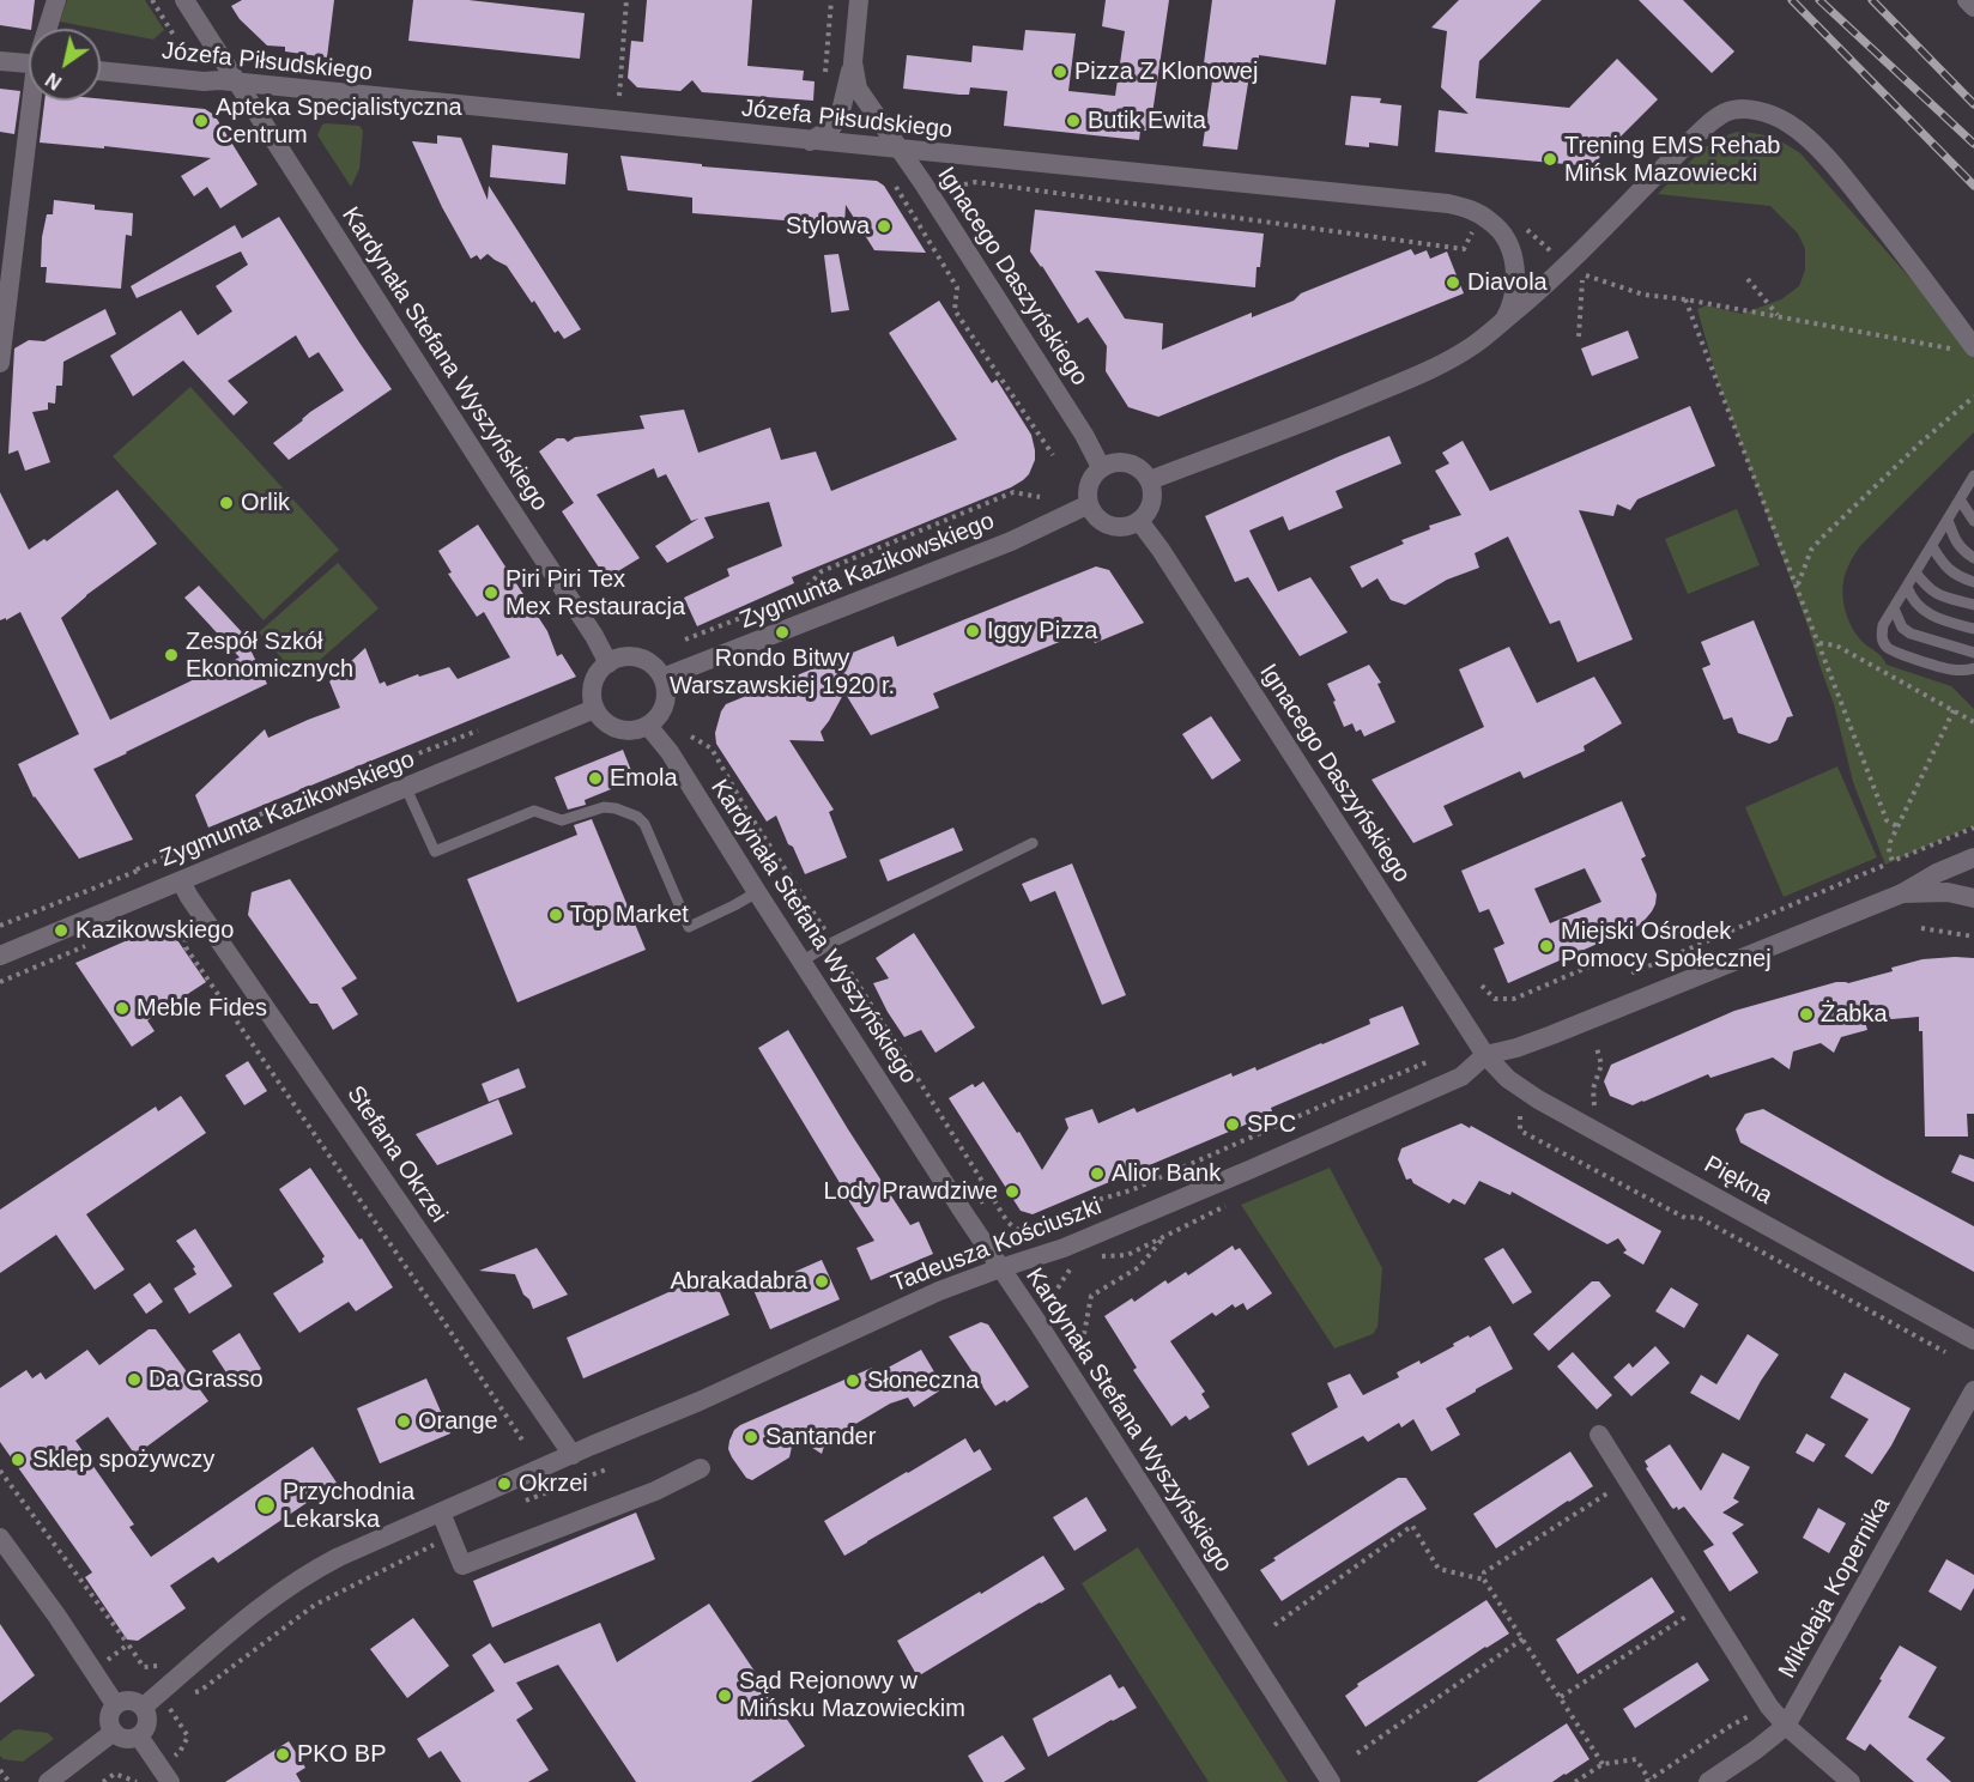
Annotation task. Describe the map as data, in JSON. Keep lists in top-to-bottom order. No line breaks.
{"streets":{"street":["Józefa Piłsudskiego","Ignacego Daszyńskiego","Kardynała Stefana Wyszyńskiego","Zygmunta Kazikowskiego","Stefana Okrzei","Piękna","Tadeusza Kościuszki","Mikołaja Kopernika"]},"crossings":[["Józefa Piłsudskiego","Ignacego Daszyńskiego"],["Józefa Piłsudskiego","Kardynała Stefana Wyszyńskiego"],["Ignacego Daszyńskiego","Zygmunta Kazikowskiego"],["Ignacego Daszyńskiego","Piękna"],["Ignacego Daszyńskiego","Tadeusza Kościuszki"],["Kardynała Stefana Wyszyńskiego","Zygmunta Kazikowskiego"],["Kardynała Stefana Wyszyńskiego","Tadeusza Kościuszki"],["Zygmunta Kazikowskiego","Stefana Okrzei"],["Stefana Okrzei","Tadeusza Kościuszki"],["Piękna","Tadeusza Kościuszki"]],"places":["Pizza Z Klonowej","Apteka Specjalistyczna Centrum","Butik Ewita","Trening EMS Rehab Mińsk Mazowiecki","Stylowa","Diavola","Orlik","Piri Piri Tex Mex Restauracja","Iggy Pizza","Rondo Bitwy Warszawskiej 1920 r.","Zespół Szkół Ekonomicznych","Emola","Top Market","Kazikowskiego","Miejski Ośrodek Pomocy Społecznej","Meble Fides","Żabka","SPC","Alior Bank","Lody Prawdziwe","Abrakadabra","Da Grasso","Słoneczna","Orange","Santander","Sklep spożywczy","Okrzei","Przychodnia Lekarska","Sąd Rejonowy w Mińsku Mazowieckim","PKO BP"],"north":"bottom left"}
